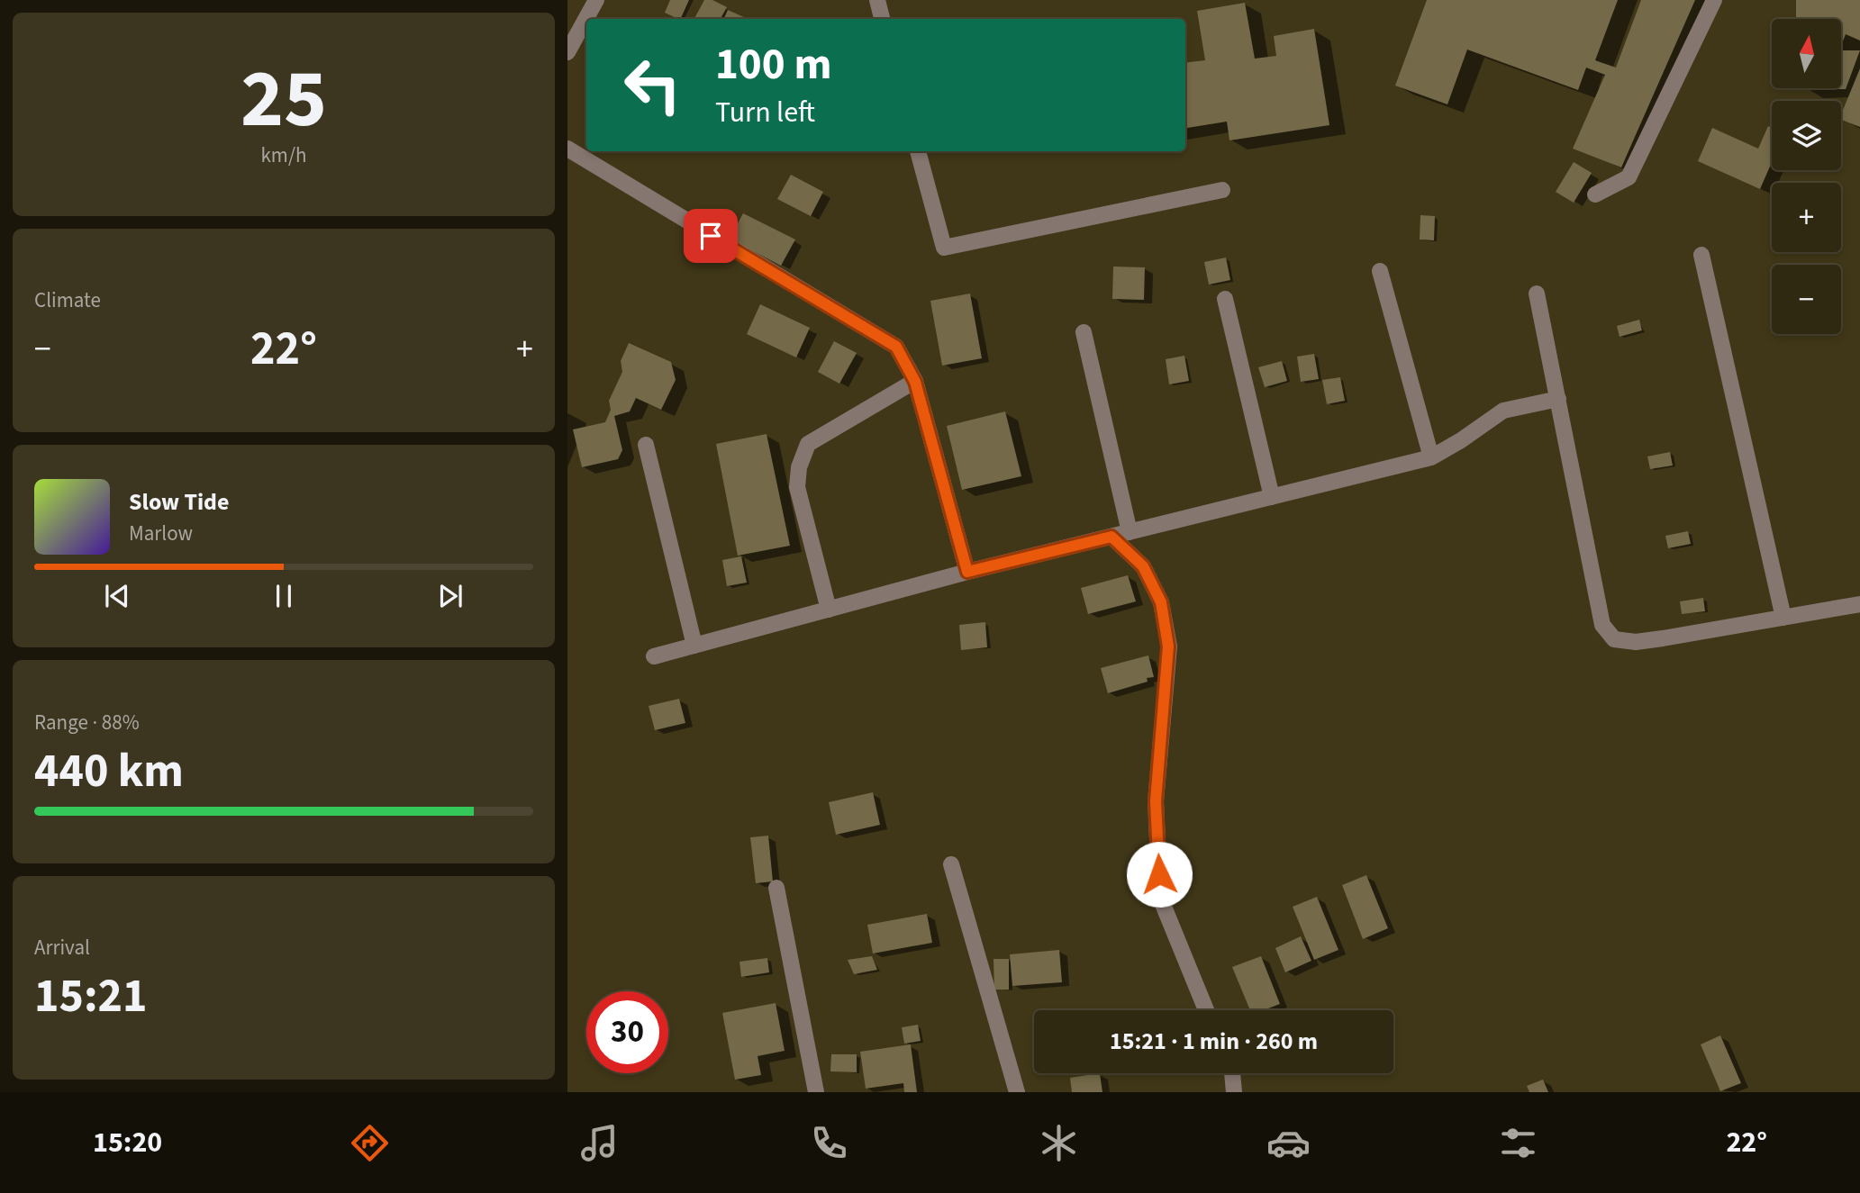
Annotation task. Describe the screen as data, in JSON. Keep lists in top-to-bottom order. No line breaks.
{"north":"top","page":{"tile":[["25","km/h"],"Climate",["Range · 88%","440 km"],["Arrival","15:21"]],"map_buttons":["+","−"],"turn":["100 m","Turn left"],"heat":["−","22°","+"],"song":["Slow Tide","Marlow"],"limit":"30","trip":"15:21 · 1 min · 260 m","tabs":["15:20","22°"]}}
